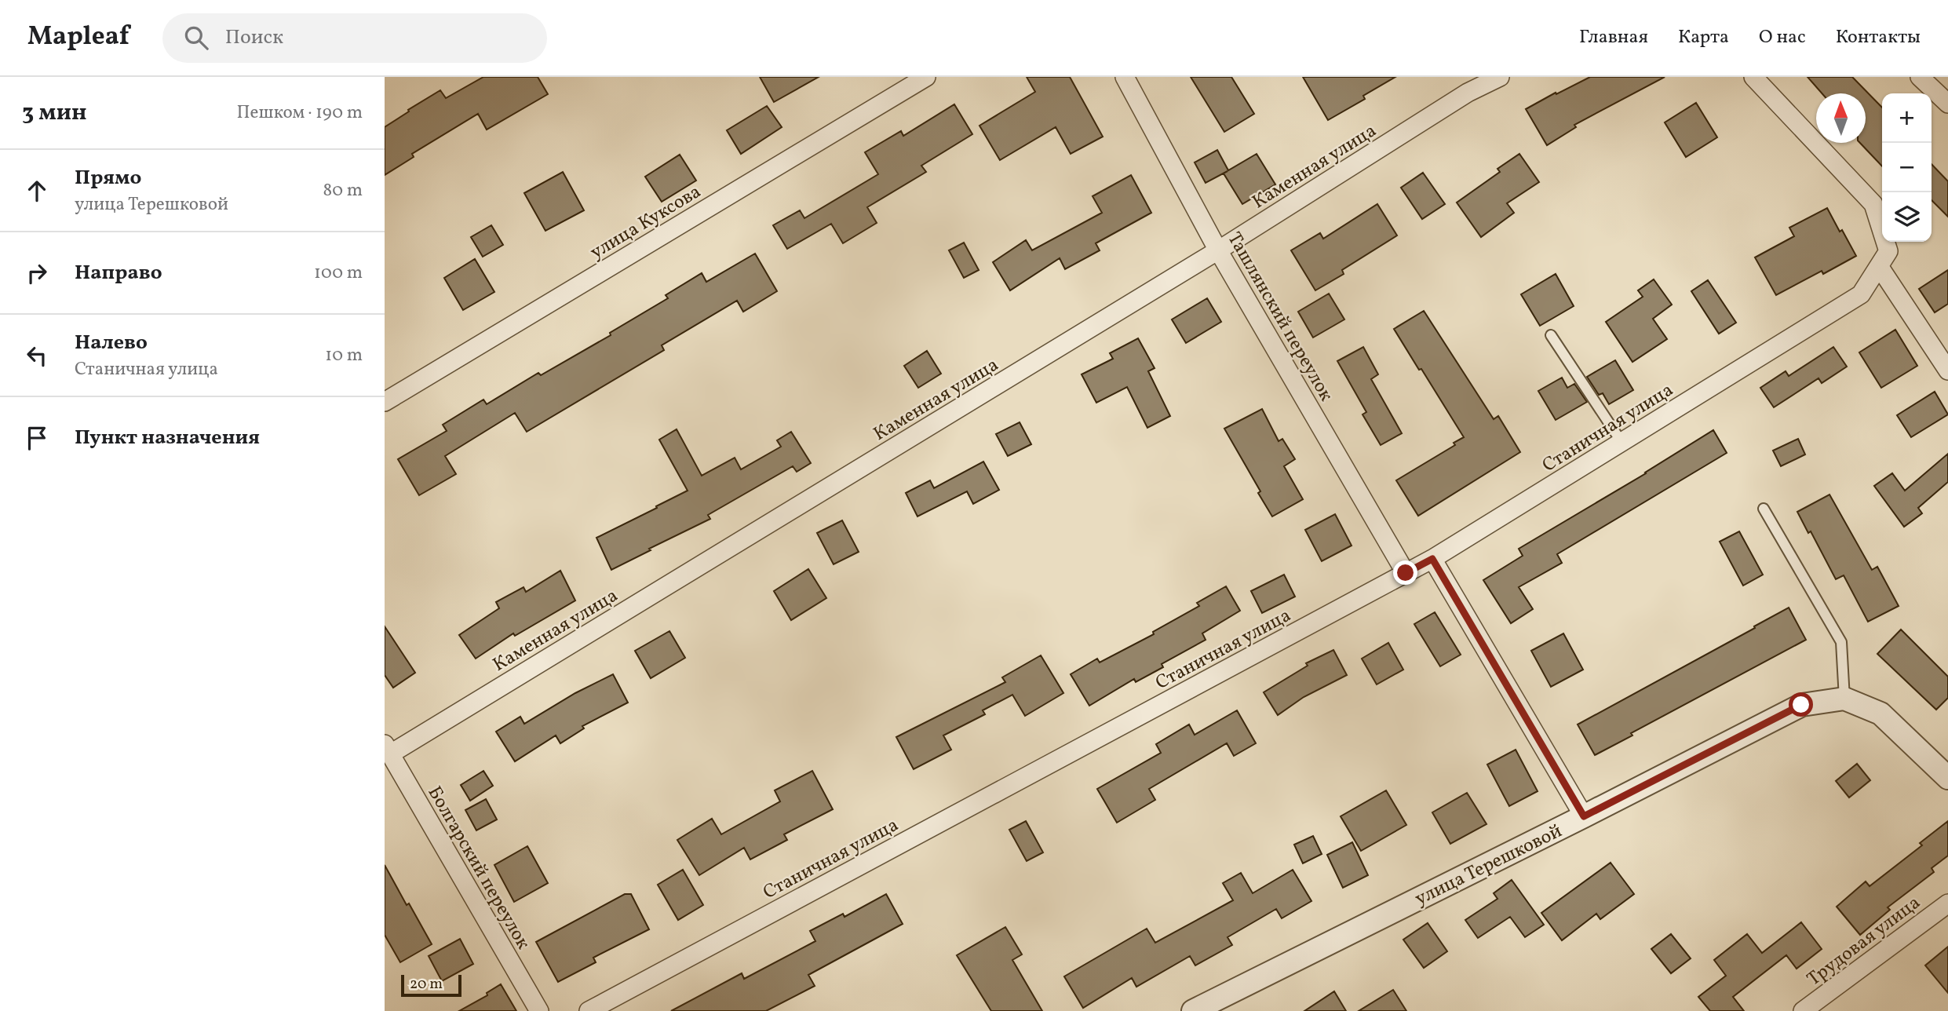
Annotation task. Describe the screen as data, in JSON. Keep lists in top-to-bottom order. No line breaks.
{"streets":{"street":["Каменная улица","улица Куксова","Ташлянский переулок","Станичная улица","улица Терешковой","Болгарский переулок","Трудовая улица"]},"crossings":[["Каменная улица","Ташлянский переулок"],["Каменная улица","Болгарский переулок"],["Ташлянский переулок","Станичная улица"]],"scale_bar":"20 m","north":"top","page":{"header":"Mapleaf","search":"Поиск","nav":["Главная","Карта","О нас","Контакты"],"heading":["3 мин","Пешком · 190 m"],"map_buttons":["+","−"],"list":[["Прямо","улица Терешковой","80 m"],["Направо","100 m"],["Налево","Станичная улица","10 m"],"Пункт назначения"],"scale":"20 m"}}
